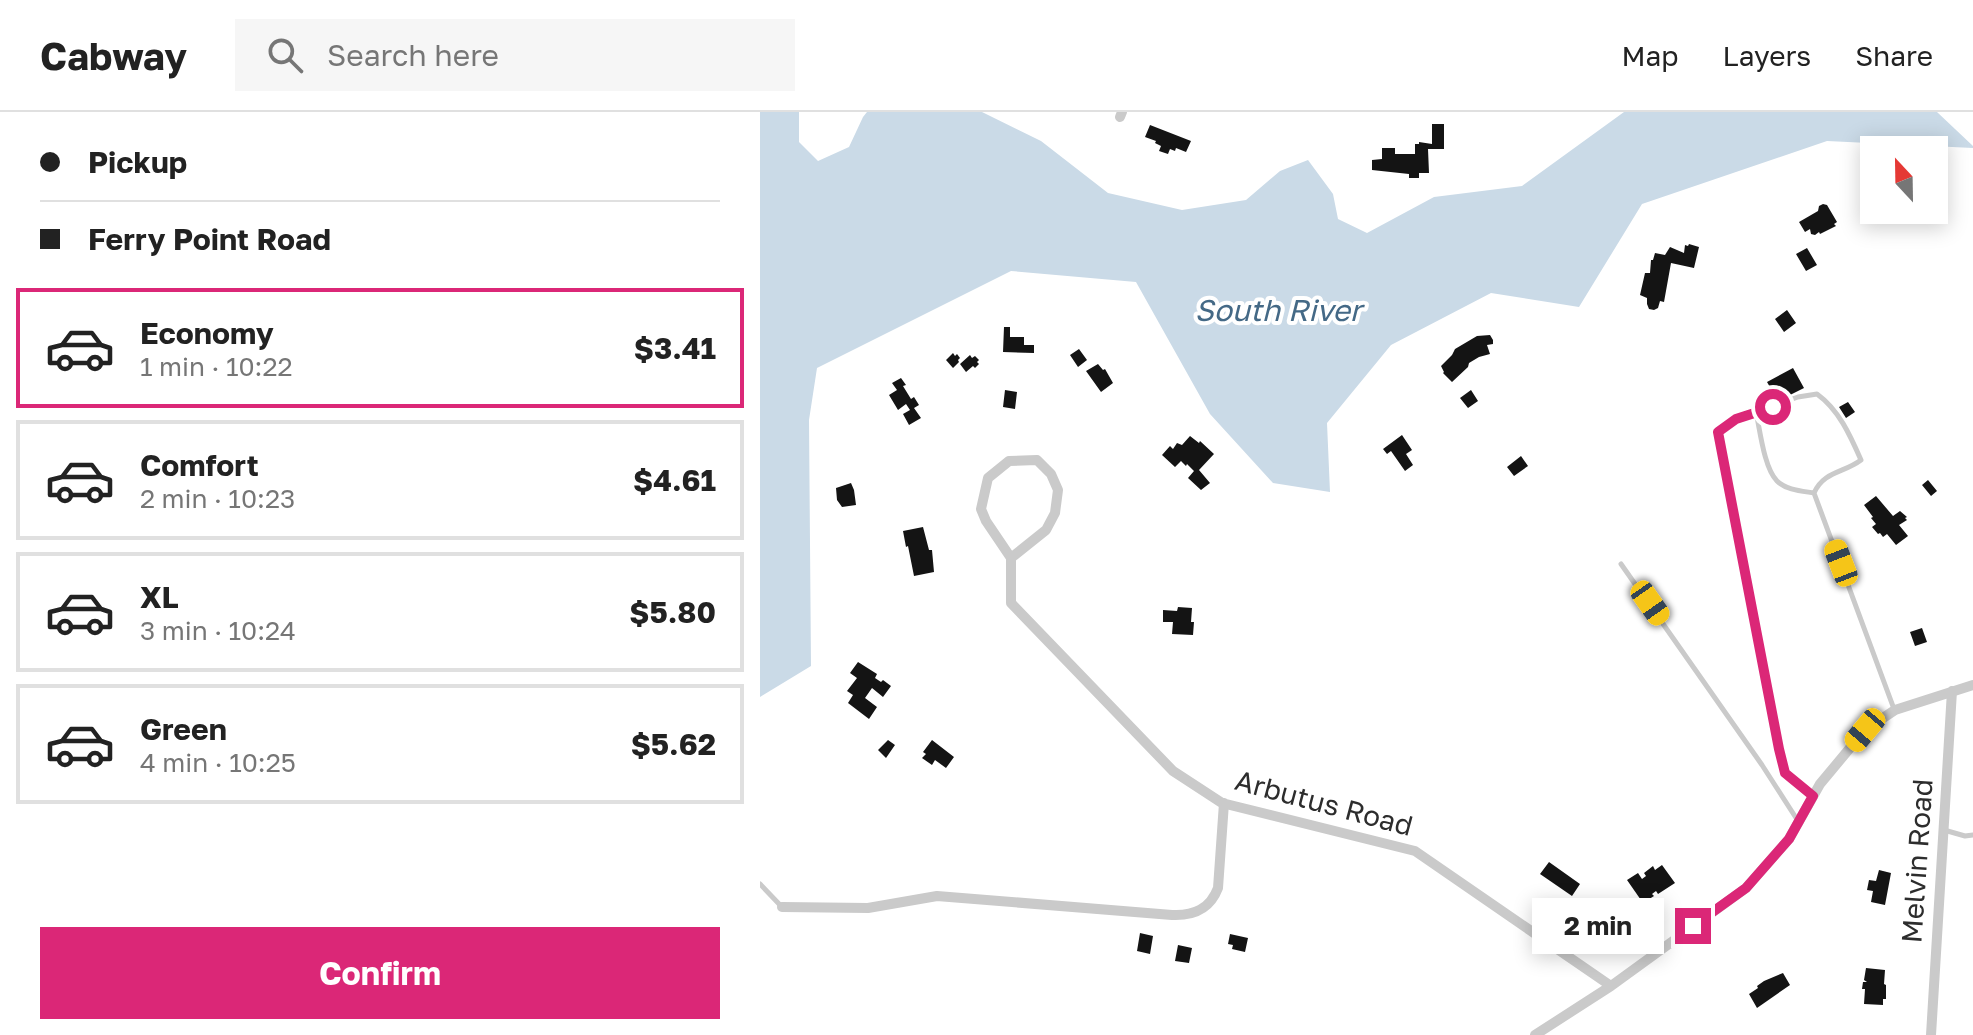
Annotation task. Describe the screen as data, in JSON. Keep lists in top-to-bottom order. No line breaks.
{"streets":{"street":["Arbutus Road","Melvin Road"]},"water":["South River"],"north":"top","page":{"header":"Cabway","search":"Search here","nav":["Map","Layers","Share"],"banner":["Pickup","Ferry Point Road"],"list":[{"name":"Economy","note":"1 min · 10:22","value":"$3.41"},{"name":"Comfort","note":"2 min · 10:23","value":"$4.61"},{"name":"XL","note":"3 min · 10:24","value":"$5.80"},{"name":"Green","note":"4 min · 10:25","value":"$5.62"}],"bubble":"2 min","buttons":"Confirm"}}
